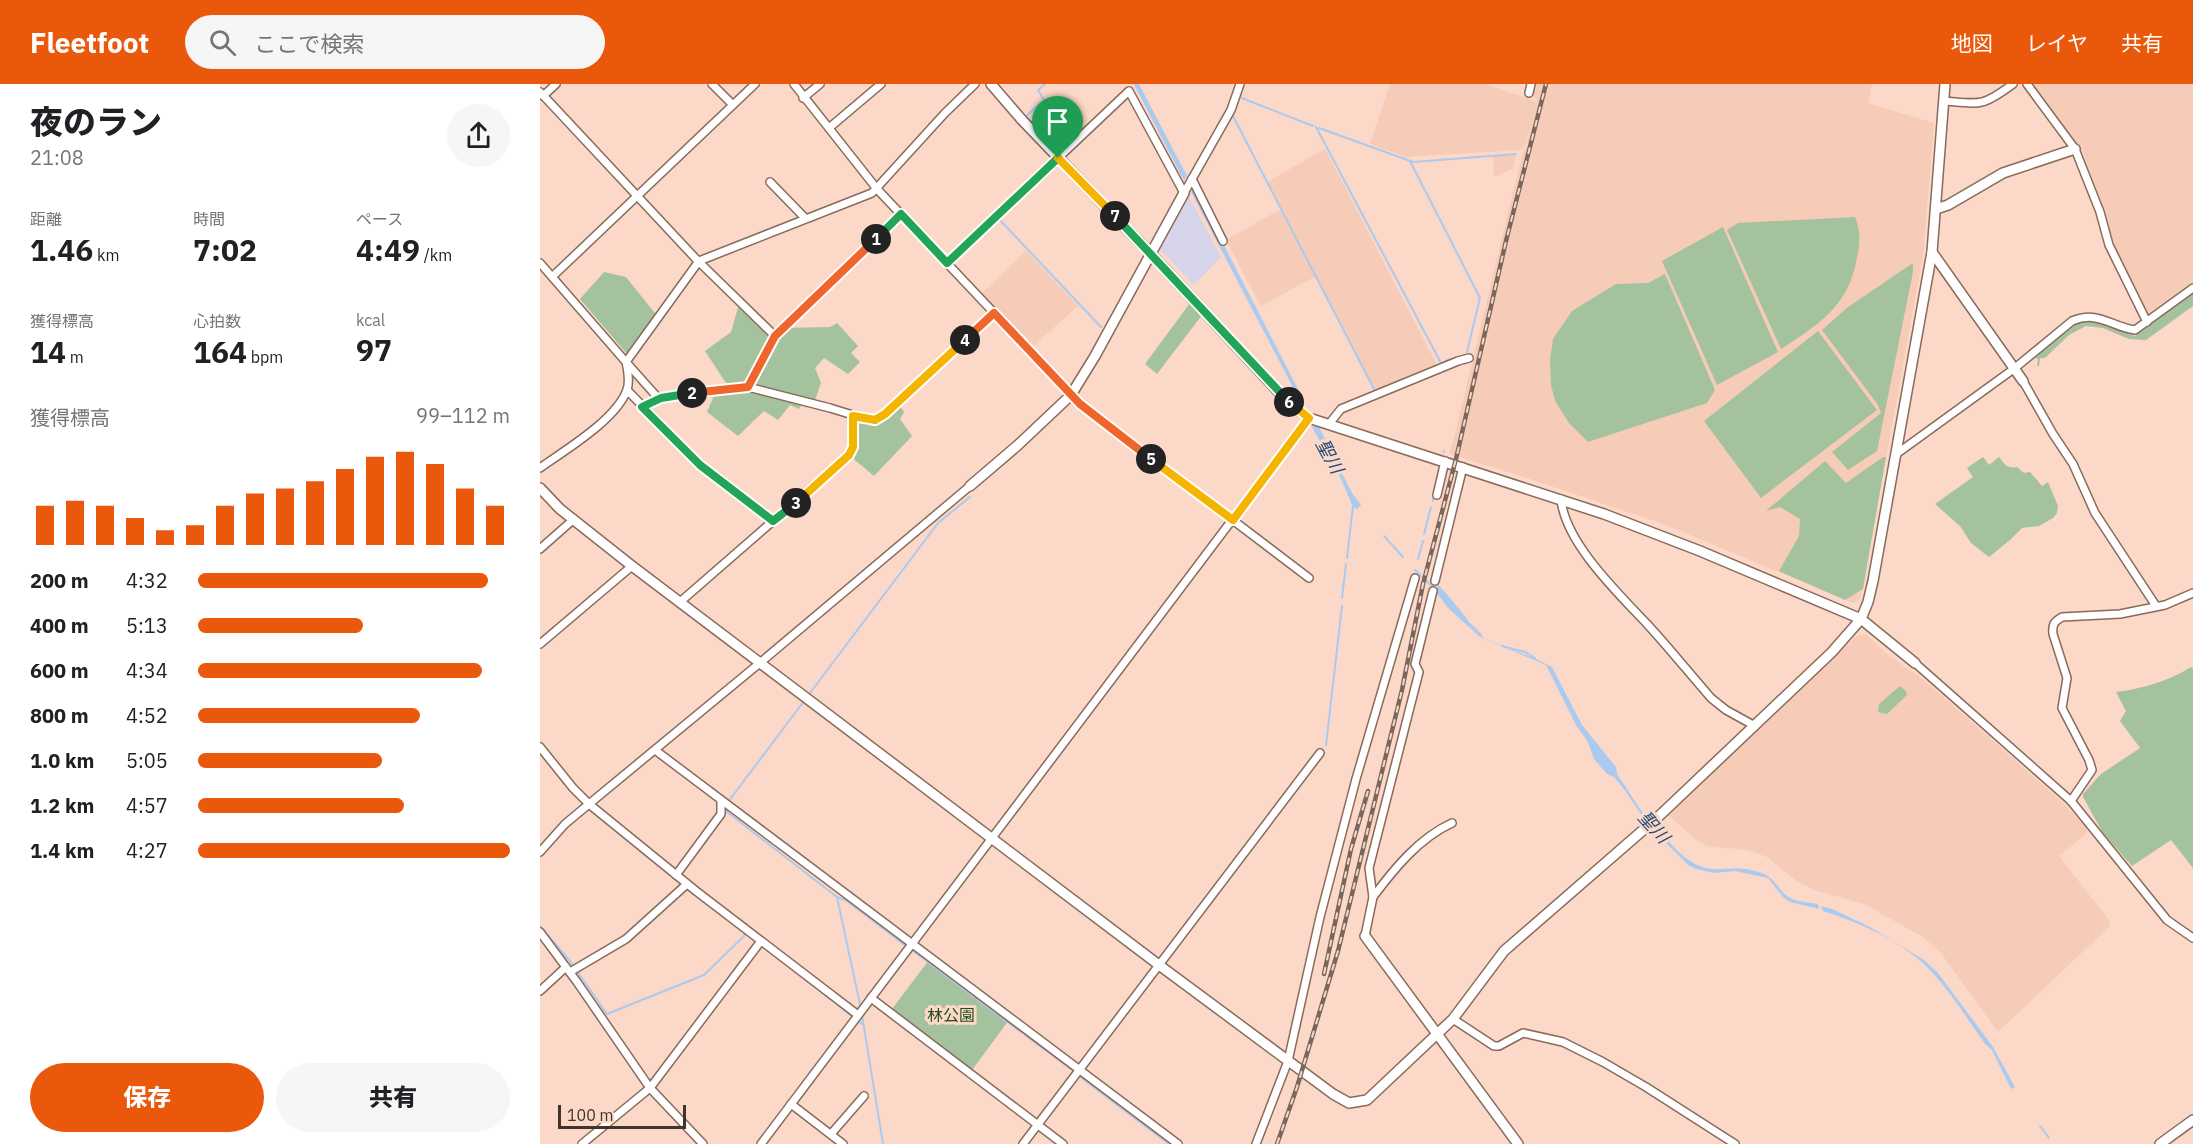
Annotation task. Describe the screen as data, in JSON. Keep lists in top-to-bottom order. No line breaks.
{"water":["聖川"],"parks":["林公園"],"scale_bar":"100 m","page":{"header":"Fleetfoot","search":"ここで検索","nav":["地図","レイヤ","共有"],"heading":["夜のラン","21:08"],"stats":[["距離","1.46 km"],["時間","7:02"],["ペース","4:49 /km"],["獲得標高","14 m"],["心拍数","164 bpm"],["kcal","97"]],"pins":["7","1","4","2","6","5","3"],"chart":["獲得標高","99–112 m"],"list":[{"name":"200 m","note":"4:32"},{"name":"400 m","note":"5:13"},{"name":"600 m","note":"4:34"},{"name":"800 m","note":"4:52"},{"name":"1.0 km","note":"5:05"},{"name":"1.2 km","note":"4:57"},{"name":"1.4 km","note":"4:27"}],"buttons":["保存","共有"],"scale":"100 m"}}
